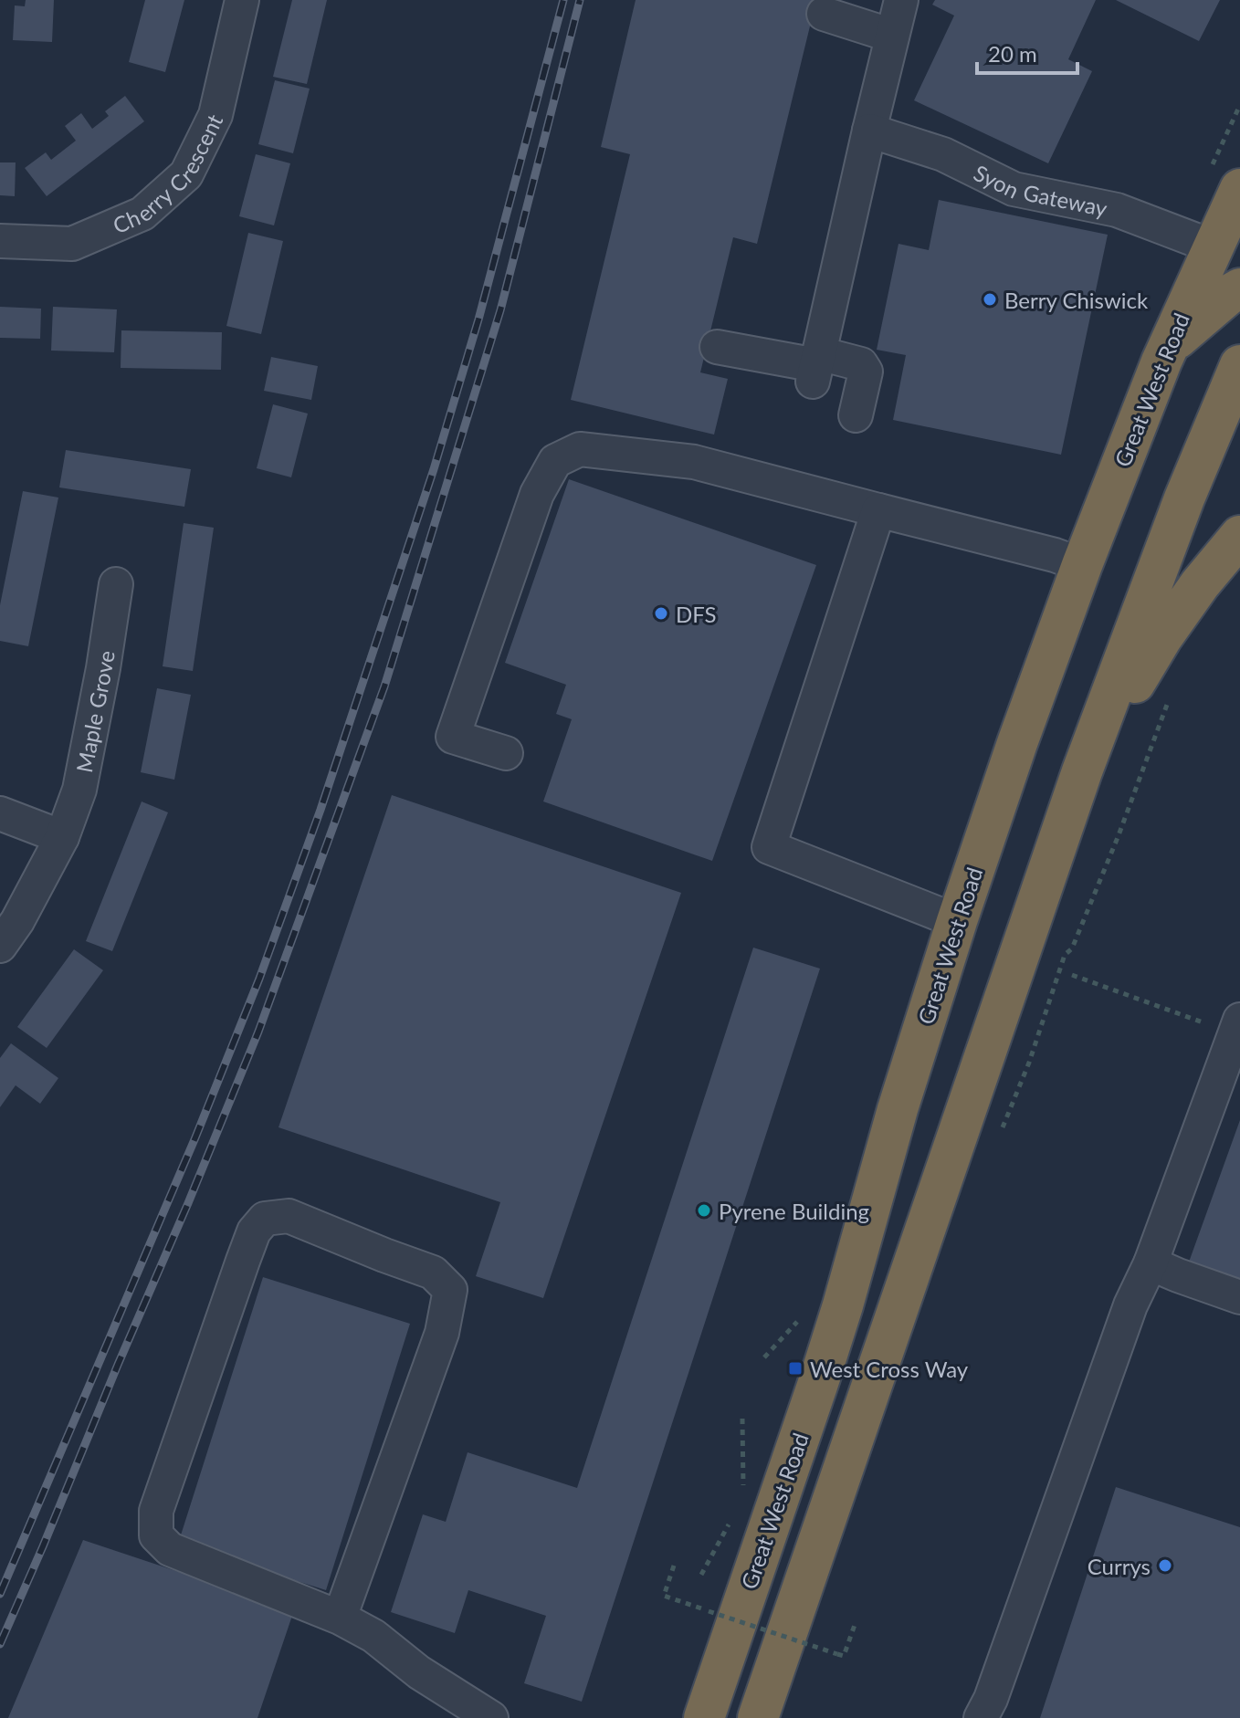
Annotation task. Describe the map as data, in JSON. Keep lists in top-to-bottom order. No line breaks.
{"streets":{"highway":["Great West Road"],"street":["Cherry Crescent","Syon Gateway","Maple Grove"]},"crossings":[["Syon Gateway","Great West Road"]],"places":{"other":["Berry Chiswick","DFS","Pyrene Building","Currys"],"transit":["West Cross Way"]},"scale_bar":"20 m"}
